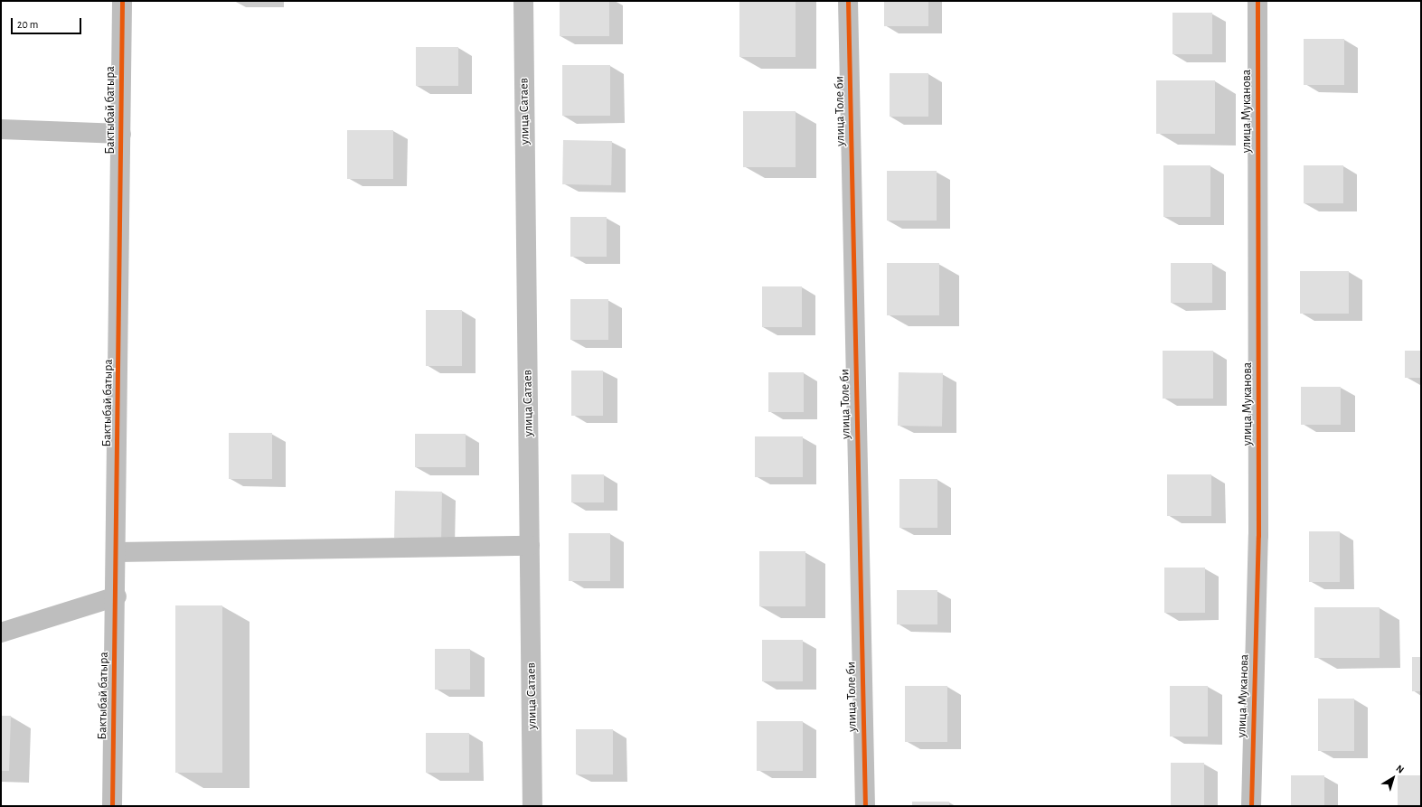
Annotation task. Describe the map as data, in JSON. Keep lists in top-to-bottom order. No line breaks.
{"streets":{"street":["Бактыбай батыра","улица Сатаев","улица Толе би","улица Муканова"]},"scale_bar":"20 m","north":"top right"}
